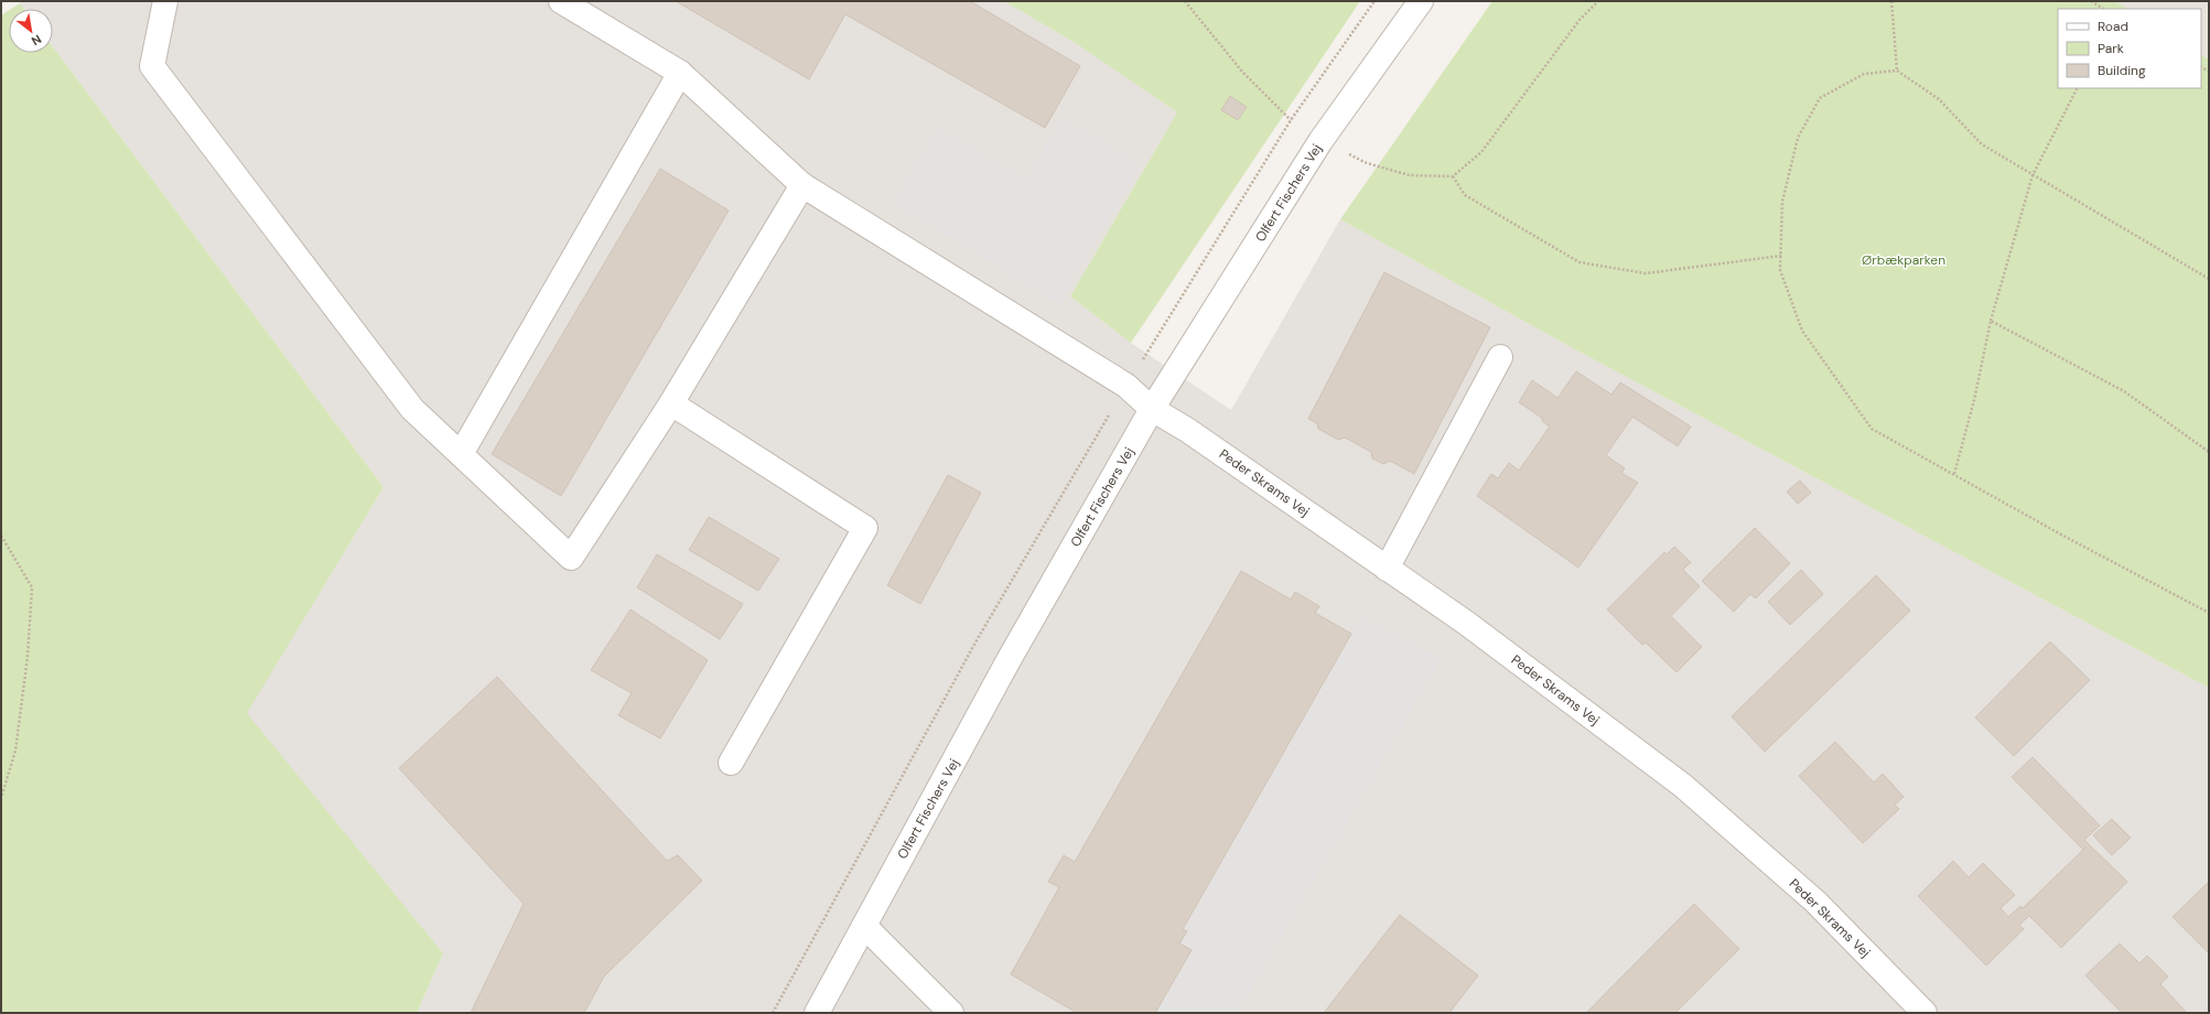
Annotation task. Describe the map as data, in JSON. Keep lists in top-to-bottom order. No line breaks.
{"streets":{"street":["Olfert Fischers Vej","Peder Skrams Vej"]},"crossings":[["Olfert Fischers Vej","Peder Skrams Vej"]],"parks":["Ørbækparken"],"legend":["Road","Park","Building"],"north":"bottom right"}
